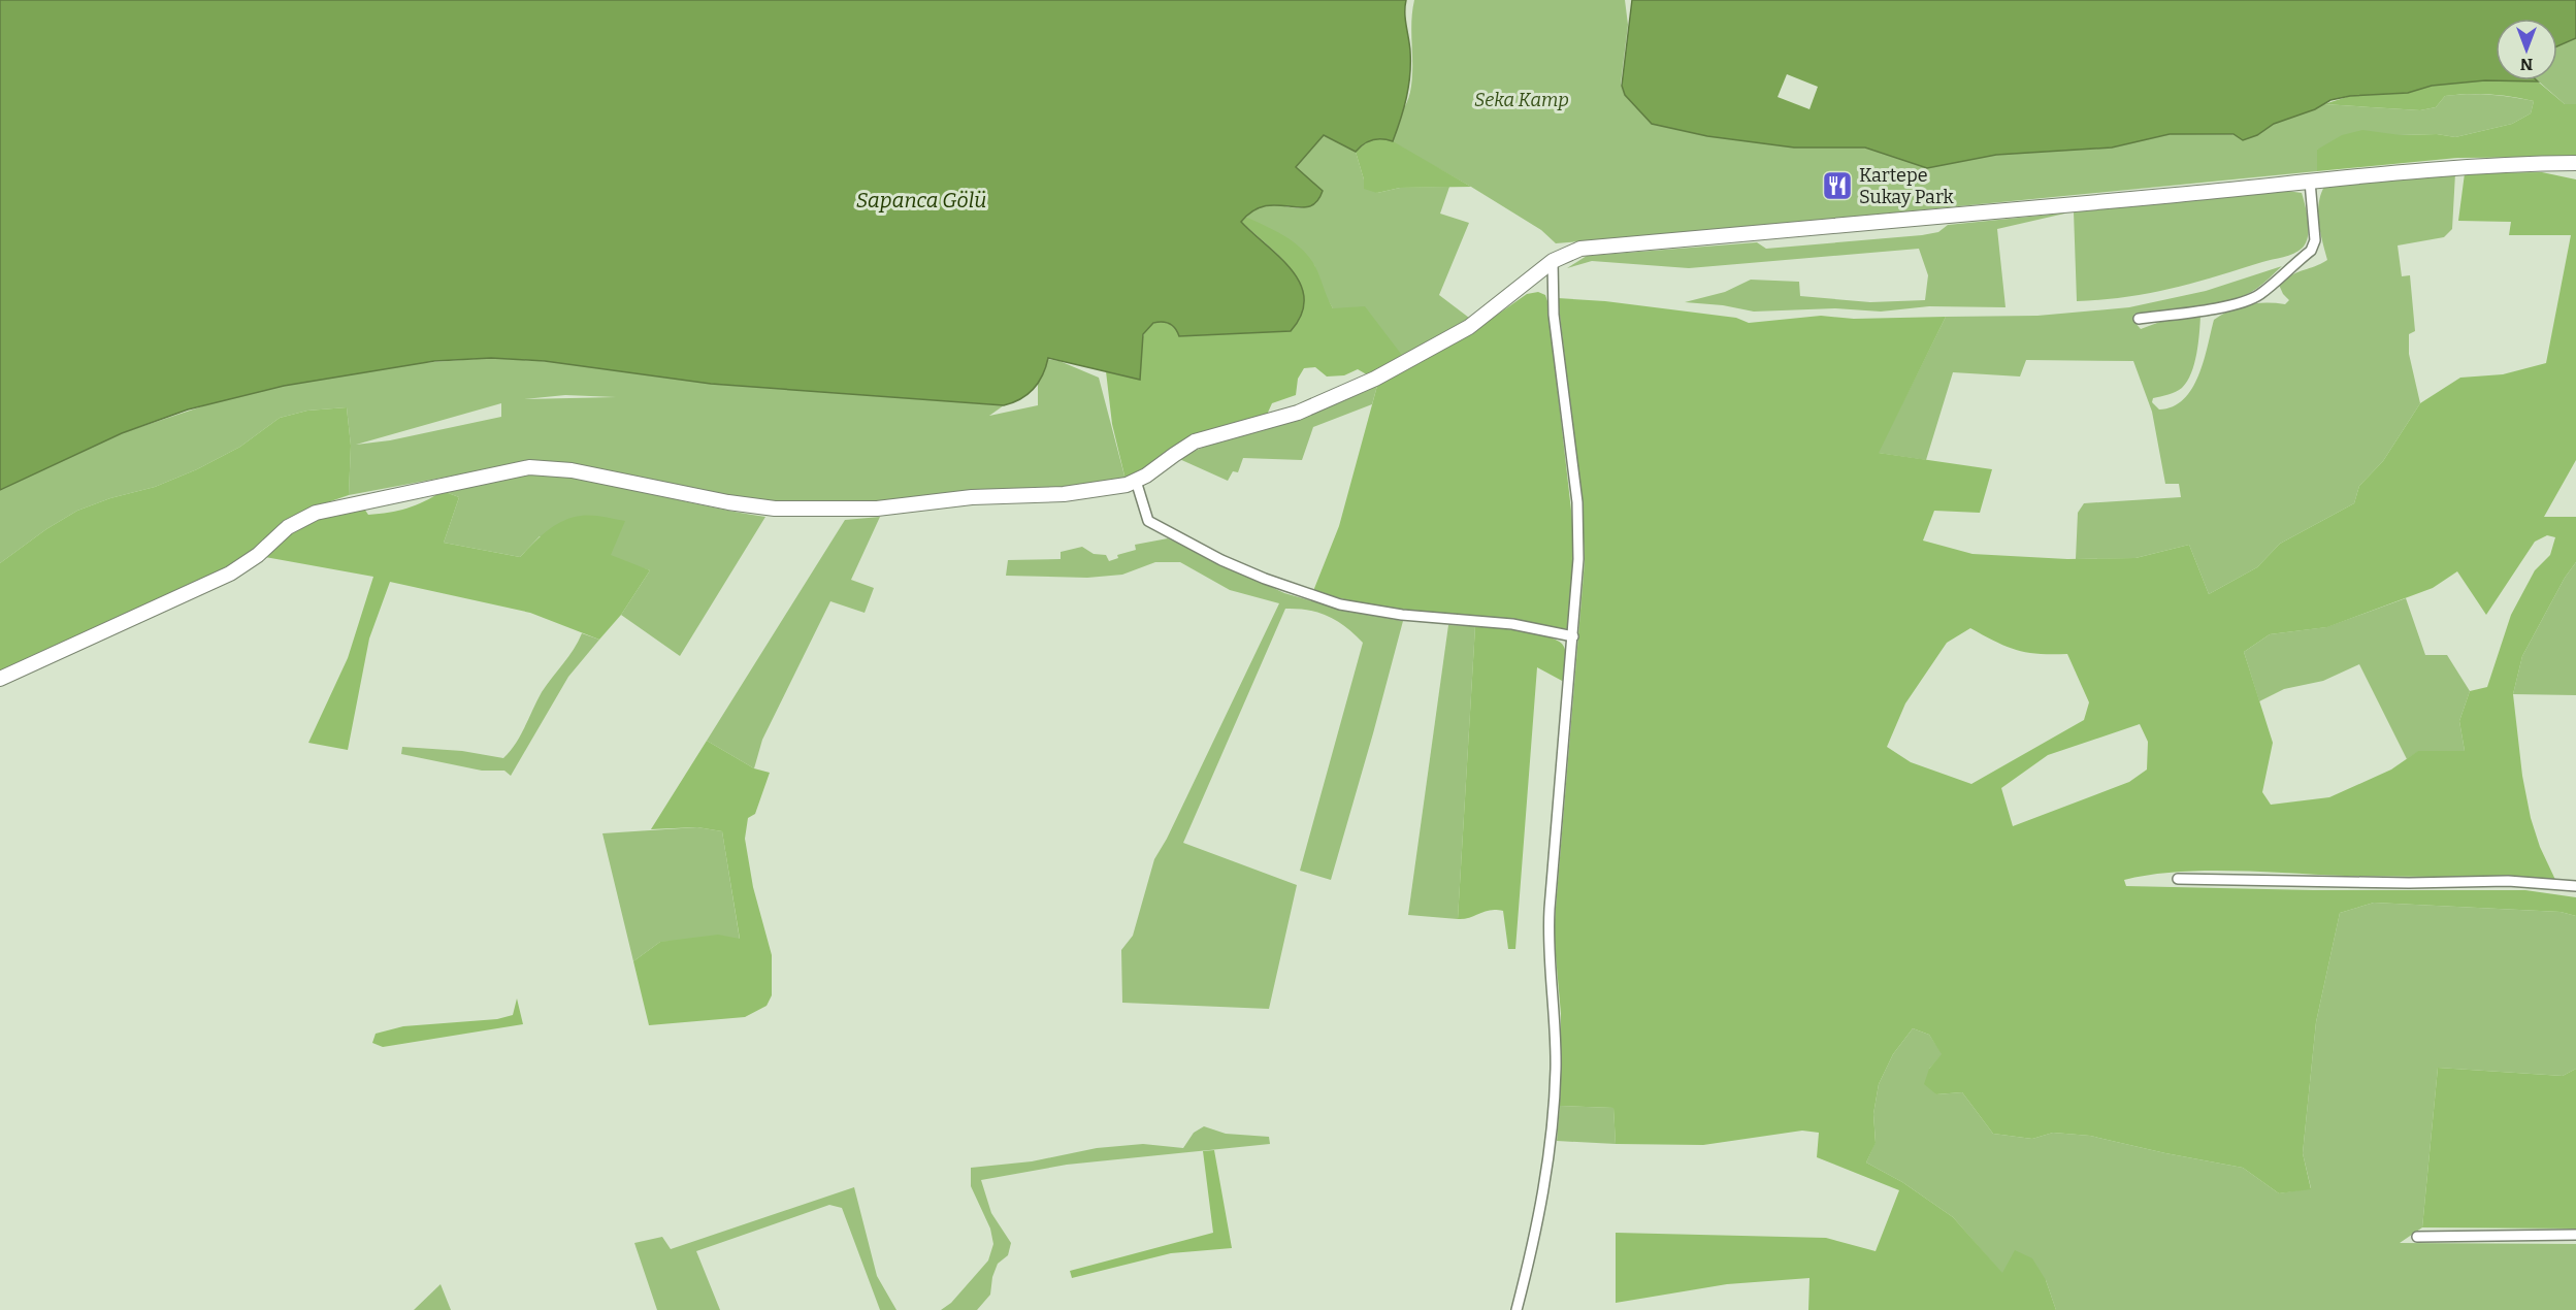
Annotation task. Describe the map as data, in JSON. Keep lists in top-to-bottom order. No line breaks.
{"water":["Sapanca Gölü"],"parks":["Seka Kamp"],"places":{"restaurant":["Kartepe Sukay Park"]},"north":"bottom"}
